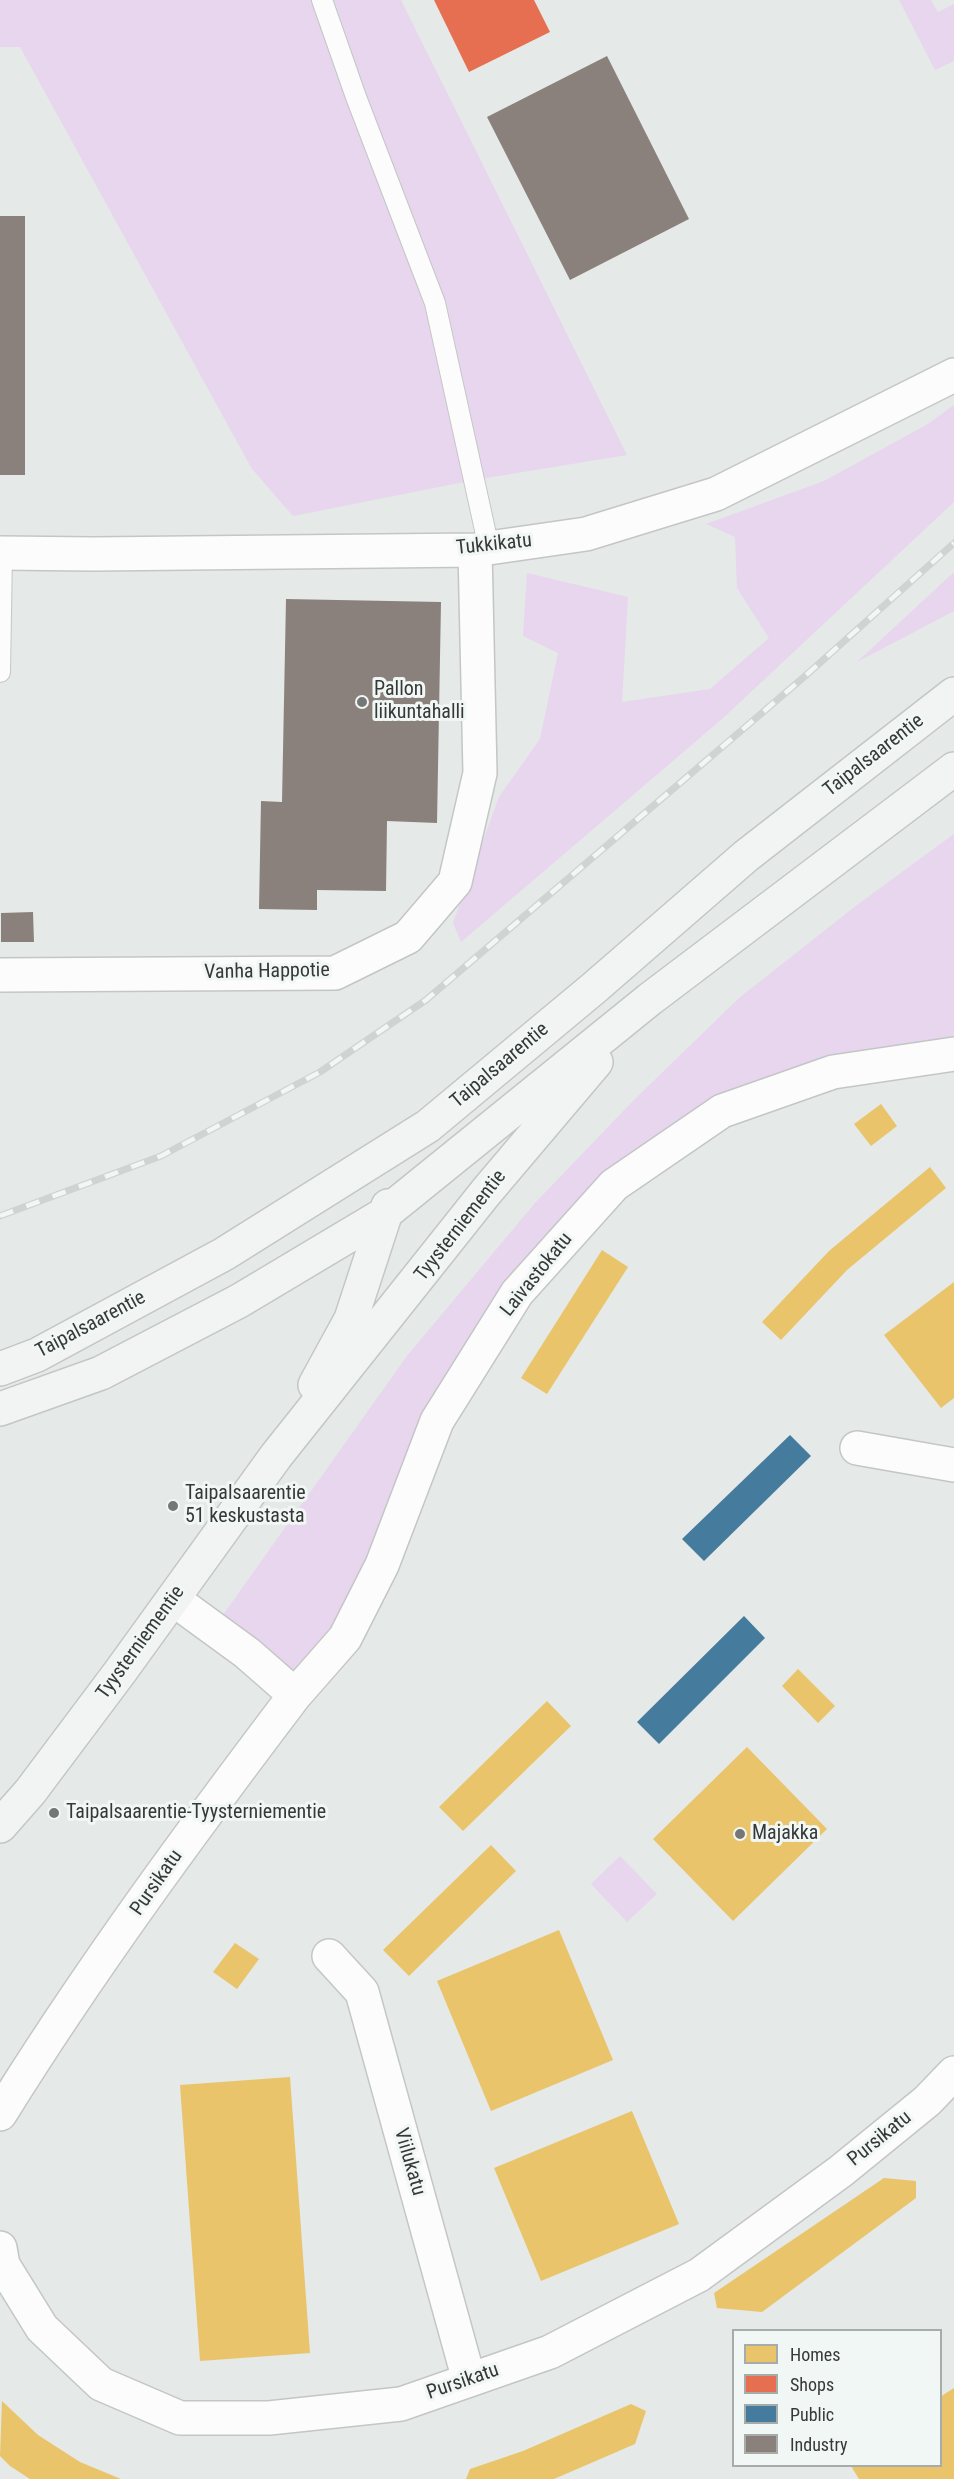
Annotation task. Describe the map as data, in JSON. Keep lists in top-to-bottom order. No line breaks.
{"streets":{"main road":["Taipalsaarentie","Tyysterniementie"],"street":["Tukkikatu","Vanha Happotie","Laivastokatu","Pursikatu","Viilukatu"]},"crossings":[["Tukkikatu","Vanha Happotie"],["Taipalsaarentie","Tyysterniementie"],["Laivastokatu","Pursikatu"],["Pursikatu","Viilukatu"]],"places":["Pallon liikuntahalli","Taipalsaarentie 51 keskustasta","Taipalsaarentie-Tyysterniementie","Majakka"],"legend":["Homes","Shops","Public","Industry"]}
